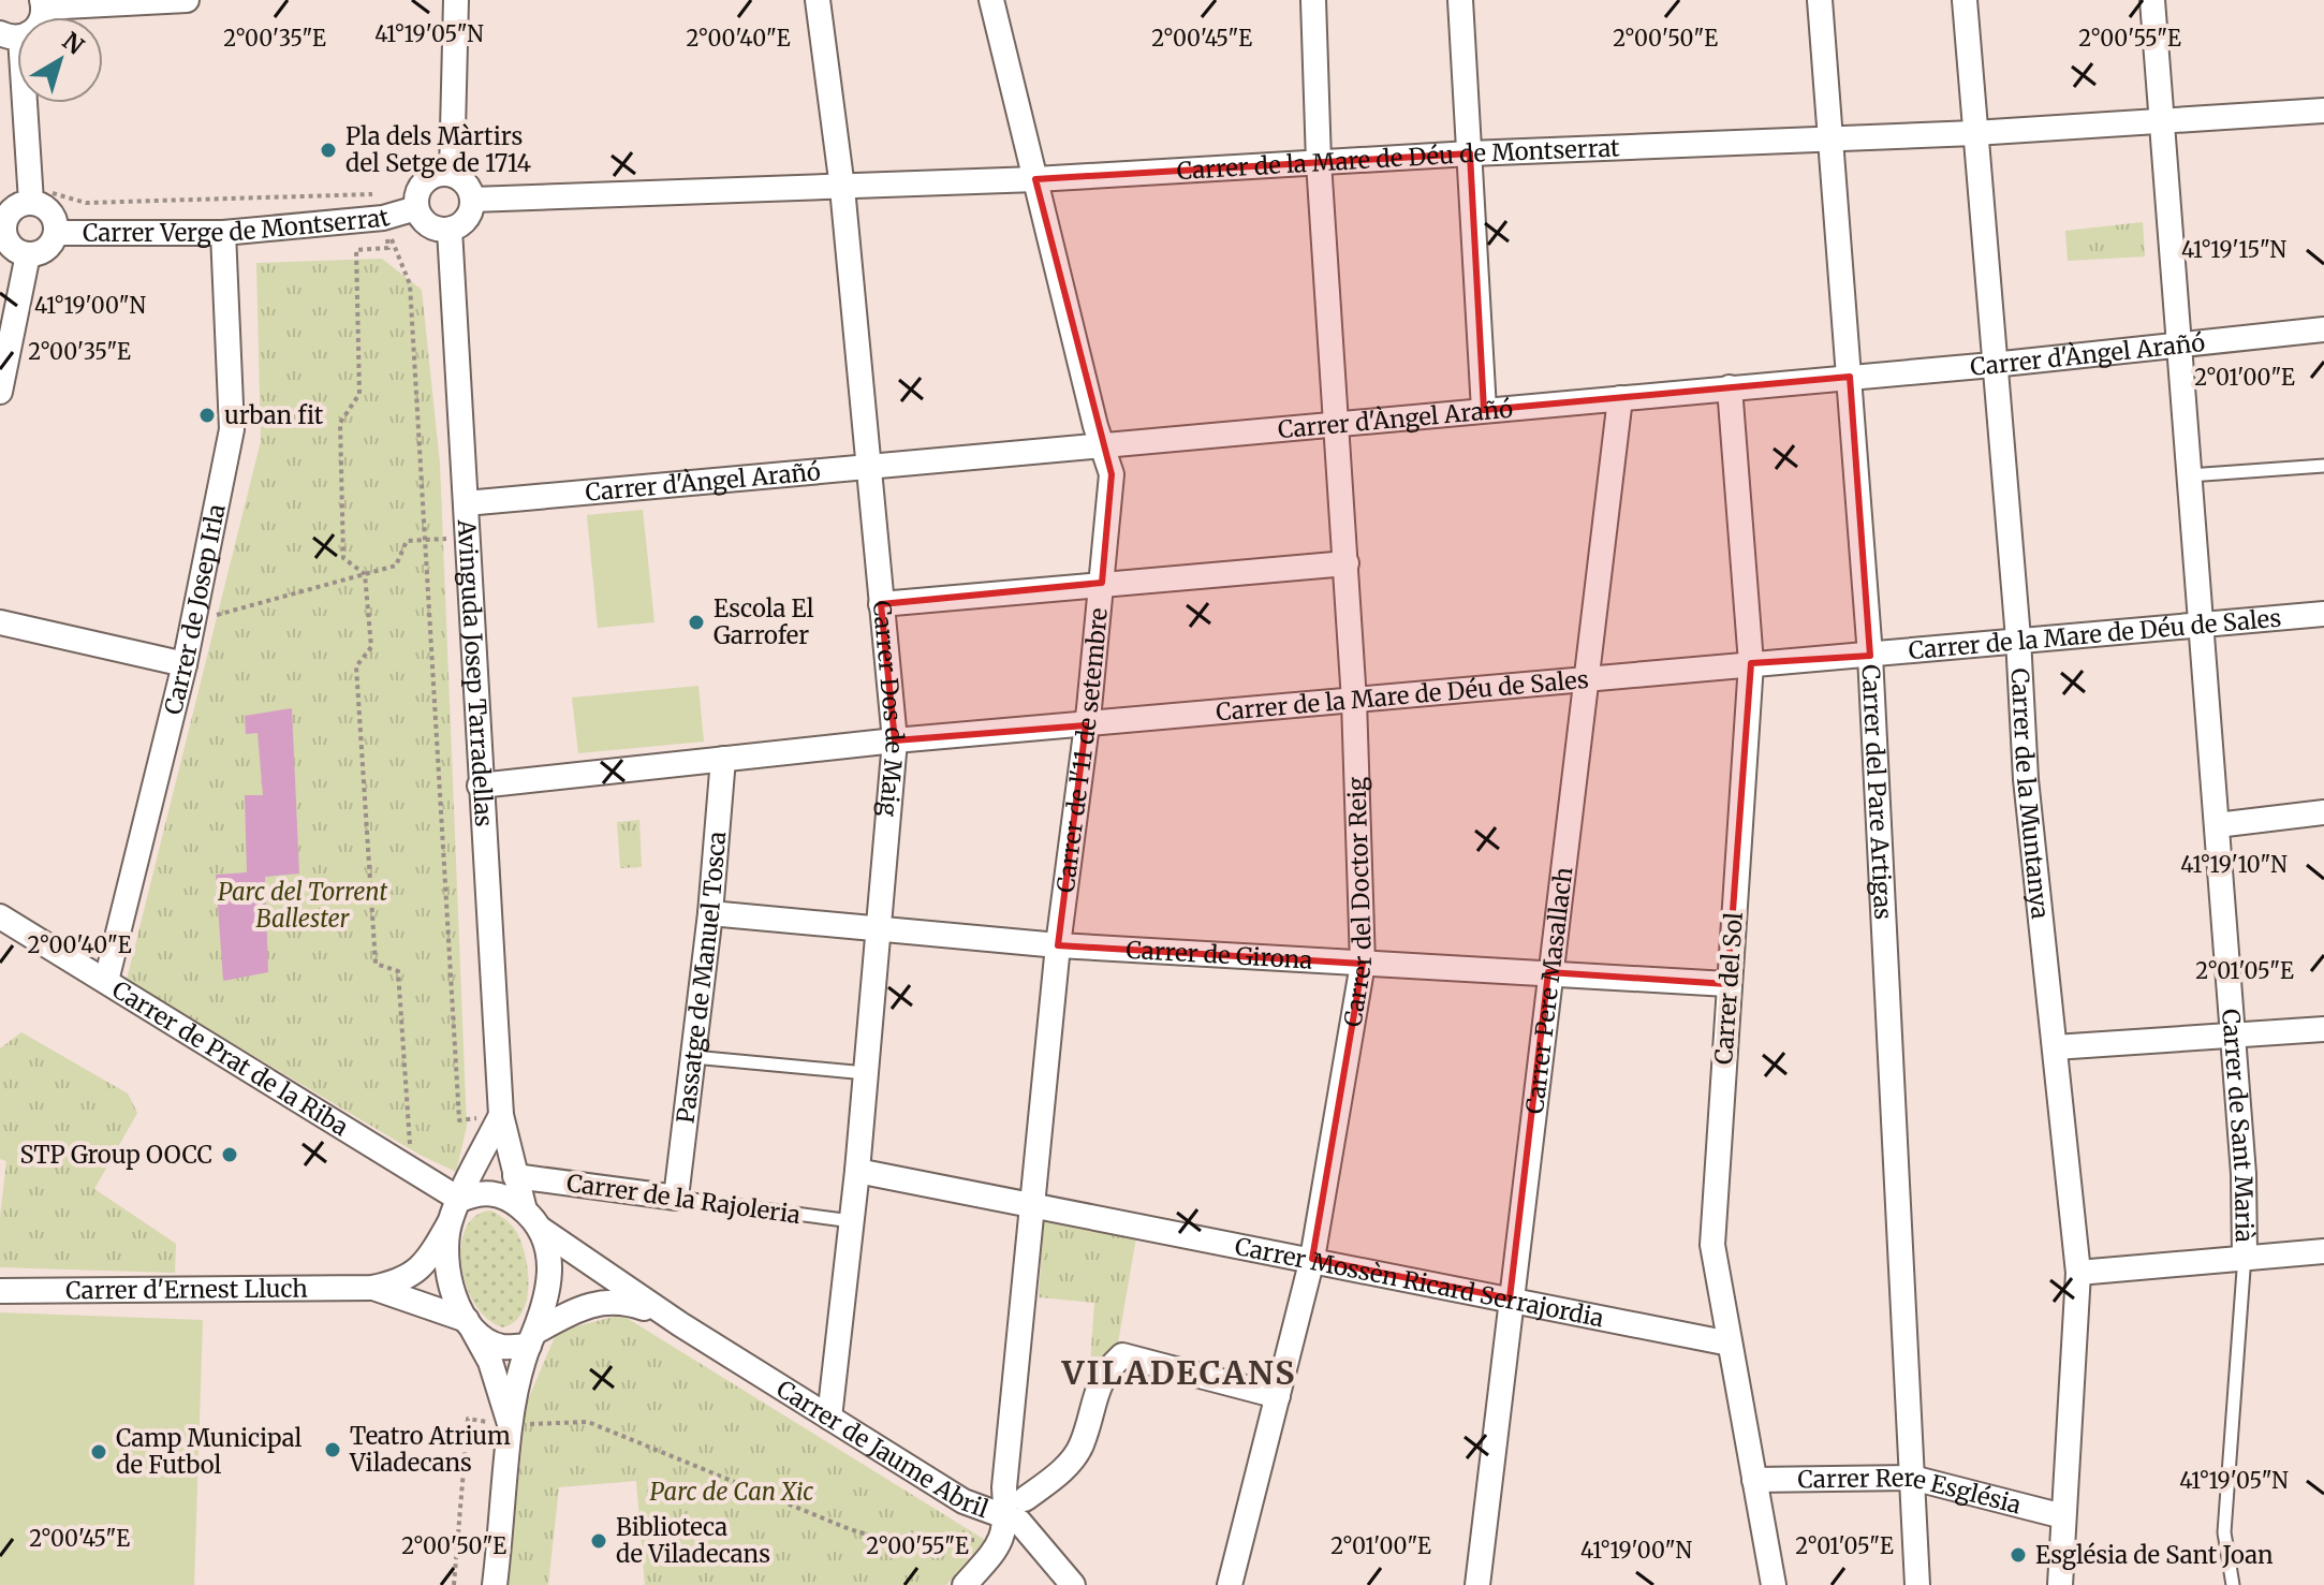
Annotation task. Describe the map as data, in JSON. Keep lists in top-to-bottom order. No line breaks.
{"streets":{"street":["Carrer de la Mare de Déu de Montserrat","Carrer Verge de Montserrat","Carrer d'Àngel Arañó","Carrer de Josep Irla","Carrer de la Mare de Déu de Sales","Avinguda Josep Tarradellas","Carrer Dos de Maig","Carrer de l'11 de setembre","Carrer del Pare Artigas","Carrer de la Muntanya","Carrer del Doctor Reig","Carrer de Girona","Passatge de Manuel Tosca","Carrer del Sol","Carrer Pere Masallach","Carrer de Prat de la Riba","Carrer de Sant Marià","Carrer de la Rajoleria","Carrer Mossèn Ricard Serrajordia","Carrer d'Ernest Lluch","Carrer de Jaume Abril","Carrer Rere Església"]},"crossings":[["Carrer de la Mare de Déu de Montserrat","Carrer Verge de Montserrat"],["Carrer de la Mare de Déu de Montserrat","Avinguda Josep Tarradellas"],["Carrer de la Mare de Déu de Montserrat","Carrer Dos de Maig"],["Carrer de la Mare de Déu de Montserrat","Carrer de l'11 de setembre"],["Carrer de la Mare de Déu de Montserrat","Carrer del Pare Artigas"],["Carrer de la Mare de Déu de Montserrat","Carrer de la Muntanya"],["Carrer de la Mare de Déu de Montserrat","Carrer del Doctor Reig"],["Carrer de la Mare de Déu de Montserrat","Carrer de Sant Marià"],["Carrer Verge de Montserrat","Carrer de Josep Irla"],["Carrer Verge de Montserrat","Avinguda Josep Tarradellas"],["Carrer d'Àngel Arañó","Avinguda Josep Tarradellas"],["Carrer d'Àngel Arañó","Carrer Dos de Maig"],["Carrer d'Àngel Arañó","Carrer de l'11 de setembre"],["Carrer d'Àngel Arañó","Carrer del Pare Artigas"],["Carrer d'Àngel Arañó","Carrer de la Muntanya"],["Carrer d'Àngel Arañó","Carrer del Doctor Reig"],["Carrer d'Àngel Arañó","Carrer del Sol"],["Carrer d'Àngel Arañó","Carrer Pere Masallach"],["Carrer d'Àngel Arañó","Carrer de Sant Marià"],["Carrer de Josep Irla","Carrer de Prat de la Riba"],["Carrer de la Mare de Déu de Sales","Avinguda Josep Tarradellas"],["Carrer de la Mare de Déu de Sales","Carrer Dos de Maig"],["Carrer de la Mare de Déu de Sales","Carrer de l'11 de setembre"],["Carrer de la Mare de Déu de Sales","Carrer del Pare Artigas"],["Carrer de la Mare de Déu de Sales","Carrer de la Muntanya"],["Carrer de la Mare de Déu de Sales","Carrer del Doctor Reig"],["Carrer de la Mare de Déu de Sales","Passatge de Manuel Tosca"],["Carrer de la Mare de Déu de Sales","Carrer del Sol"],["Carrer de la Mare de Déu de Sales","Carrer Pere Masallach"],["Carrer de la Mare de Déu de Sales","Carrer de Sant Marià"],["Avinguda Josep Tarradellas","Carrer de Prat de la Riba"],["Avinguda Josep Tarradellas","Carrer de la Rajoleria"],["Avinguda Josep Tarradellas","Carrer d'Ernest Lluch"],["Avinguda Josep Tarradellas","Carrer de Jaume Abril"],["Carrer Dos de Maig","Carrer de Girona"],["Carrer Dos de Maig","Carrer de la Rajoleria"],["Carrer Dos de Maig","Carrer Mossèn Ricard Serrajordia"],["Carrer Dos de Maig","Carrer de Jaume Abril"],["Carrer de l'11 de setembre","Carrer de Girona"],["Carrer de l'11 de setembre","Carrer Mossèn Ricard Serrajordia"],["Carrer de l'11 de setembre","Carrer de Jaume Abril"],["Carrer del Pare Artigas","Carrer Rere Església"],["Carrer de la Muntanya","Carrer Rere Església"],["Carrer del Doctor Reig","Carrer de Girona"],["Carrer del Doctor Reig","Carrer Mossèn Ricard Serrajordia"],["Carrer de Girona","Passatge de Manuel Tosca"],["Carrer de Girona","Carrer del Sol"],["Carrer de Girona","Carrer Pere Masallach"],["Passatge de Manuel Tosca","Carrer de la Rajoleria"],["Carrer del Sol","Carrer Mossèn Ricard Serrajordia"],["Carrer del Sol","Carrer Rere Església"],["Carrer Pere Masallach","Carrer Mossèn Ricard Serrajordia"],["Carrer de Prat de la Riba","Carrer d'Ernest Lluch"],["Carrer de Prat de la Riba","Carrer de Jaume Abril"],["Carrer d'Ernest Lluch","Carrer de Jaume Abril"]],"districts":["VILADECANS"],"parks":["Parc del Torrent Ballester","Parc de Can Xic"],"places":["Pla dels Màrtirs del Setge de 1714","urban fit","Escola El Garrofer","STP Group OOCC","Teatro Atrium Viladecans","Camp Municipal de Futbol","Biblioteca de Viladecans","Església de Sant Joan"],"north":"top right","coordinates":["41°19'05\"N","2°00'35\"E","2°00'45\"E","2°00'50\"E","2°00'55\"E","2°00'40\"E","41°19'15\"N","41°19'00\"N","2°01'00\"E","41°19'10\"N","2°01'05\"E"]}
